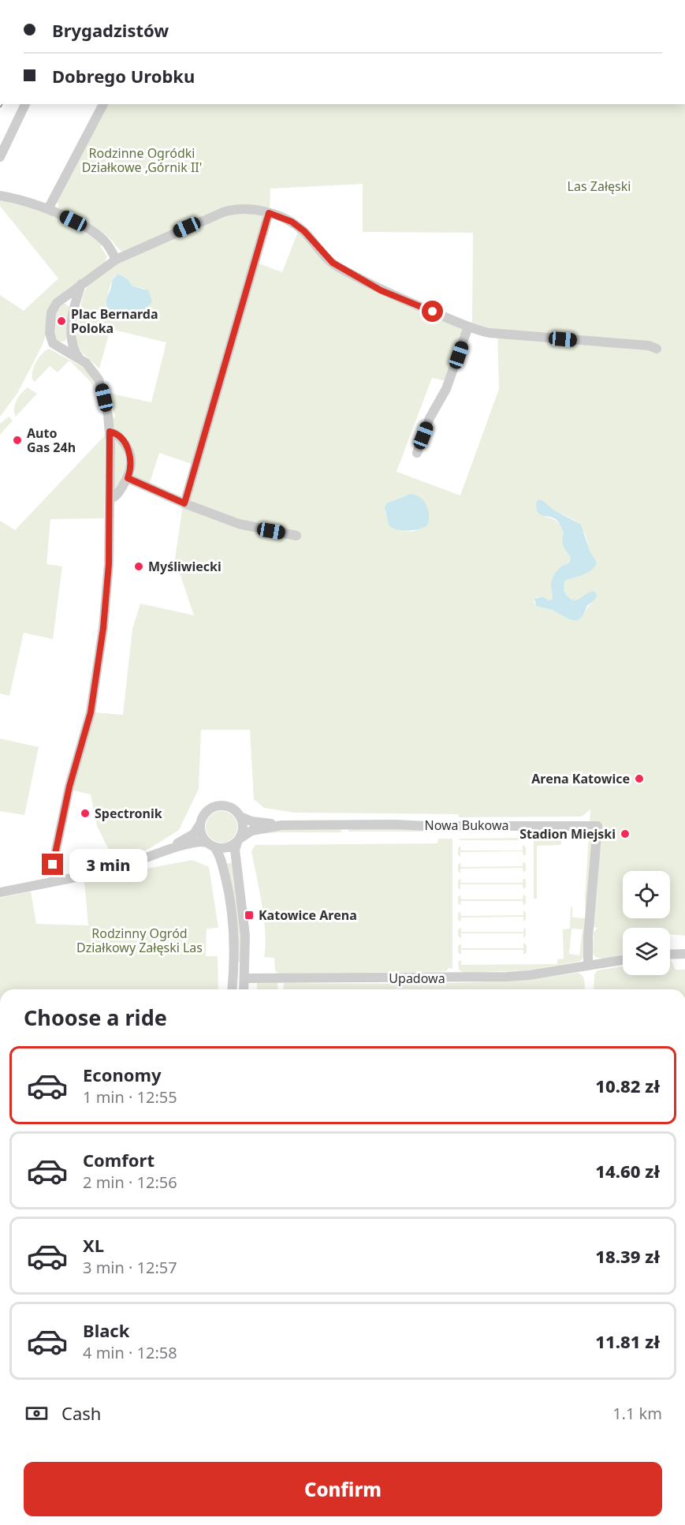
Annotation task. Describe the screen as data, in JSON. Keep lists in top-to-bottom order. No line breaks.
{"streets":{"street":["Nowa Bukowa","Upadowa"]},"crossings":[["Nowa Bukowa","Upadowa"]],"parks":["Rodzinne Ogródki Działkowe ,Górnik II'","Las Załęski","Rodzinny Ogród Działkowy Załęski Las"],"places":{"other":["Plac Bernarda Poloka","Auto Gas 24h","Myśliwiecki","Arena Katowice","Spectronik","Stadion Miejski"],"transit":["Katowice Arena"]},"page":{"banner":["Brygadzistów","Dobrego Urobku"],"bubble":"3 min","heading":"Choose a ride","list":[{"name":"Economy","note":"1 min · 12:55","value":"10.82 zł"},{"name":"Comfort","note":"2 min · 12:56","value":"14.60 zł"},{"name":"XL","note":"3 min · 12:57","value":"18.39 zł"},{"name":"Black","note":"4 min · 12:58","value":"11.81 zł"}],"pay":["Cash","1.1 km"],"buttons":"Confirm"}}
